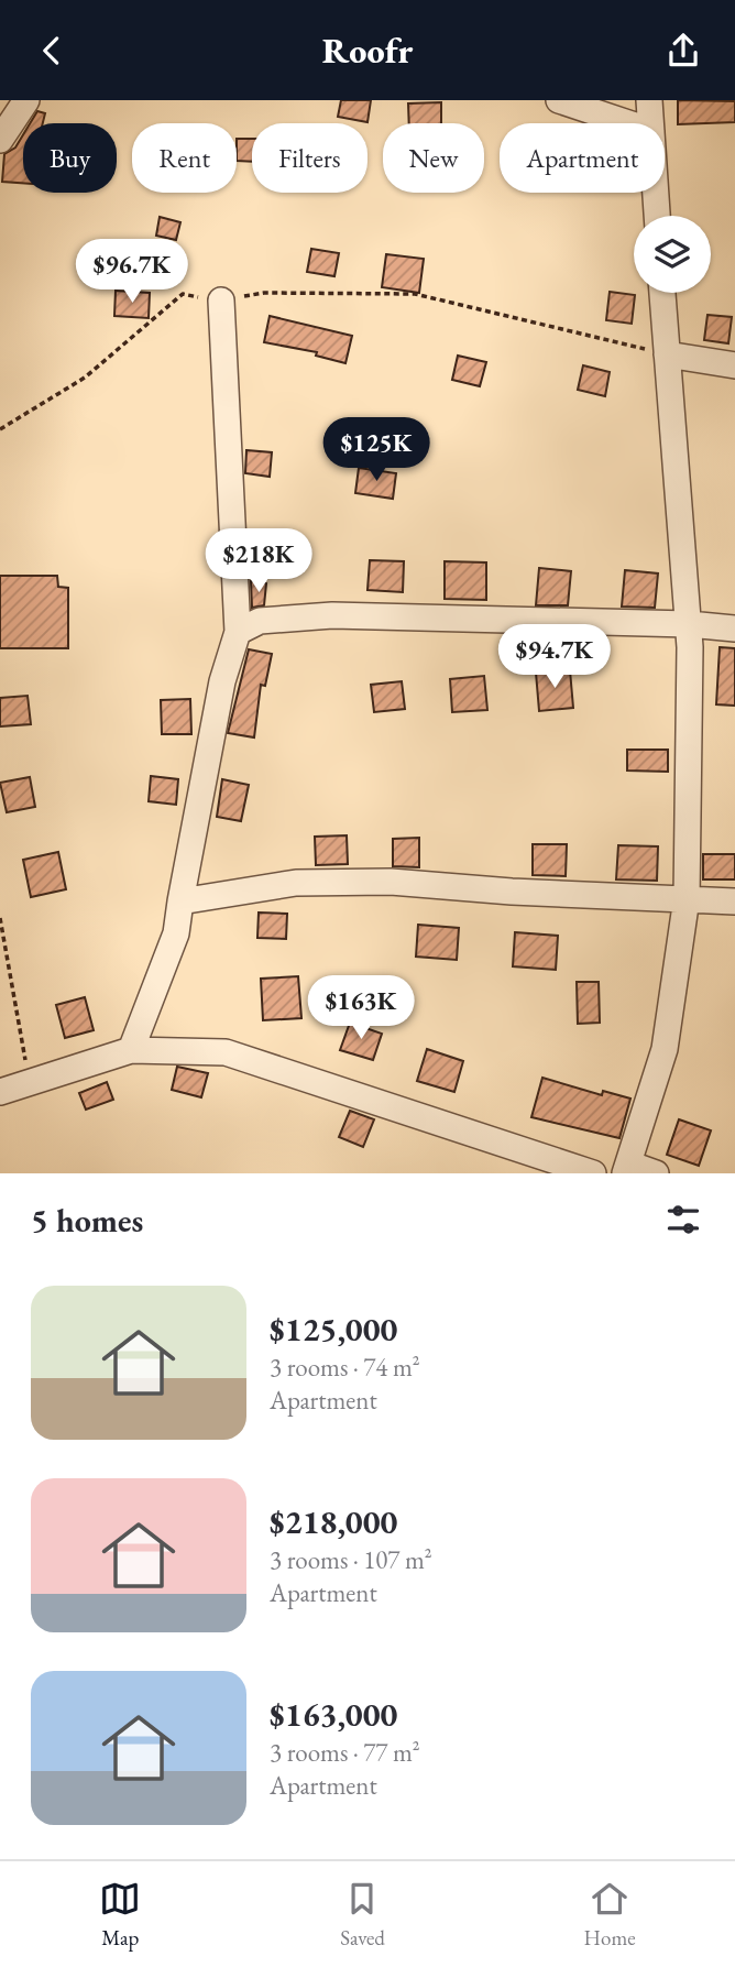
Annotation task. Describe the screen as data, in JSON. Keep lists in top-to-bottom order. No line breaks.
{"page":{"header":"Roofr","chip":["Buy","Rent","Filters","New","Apartment"],"price":["$96.7K","$125K","$218K","$94.7K","$163K"],"heading":"5 homes","list":[{"name":"$125,000","note":"3 rooms · 74 m² · Apartment"},{"name":"$218,000","note":"3 rooms · 107 m² · Apartment"},{"name":"$163,000","note":"3 rooms · 77 m² · Apartment"}],"tabs":["Map","Saved","Home"]}}
